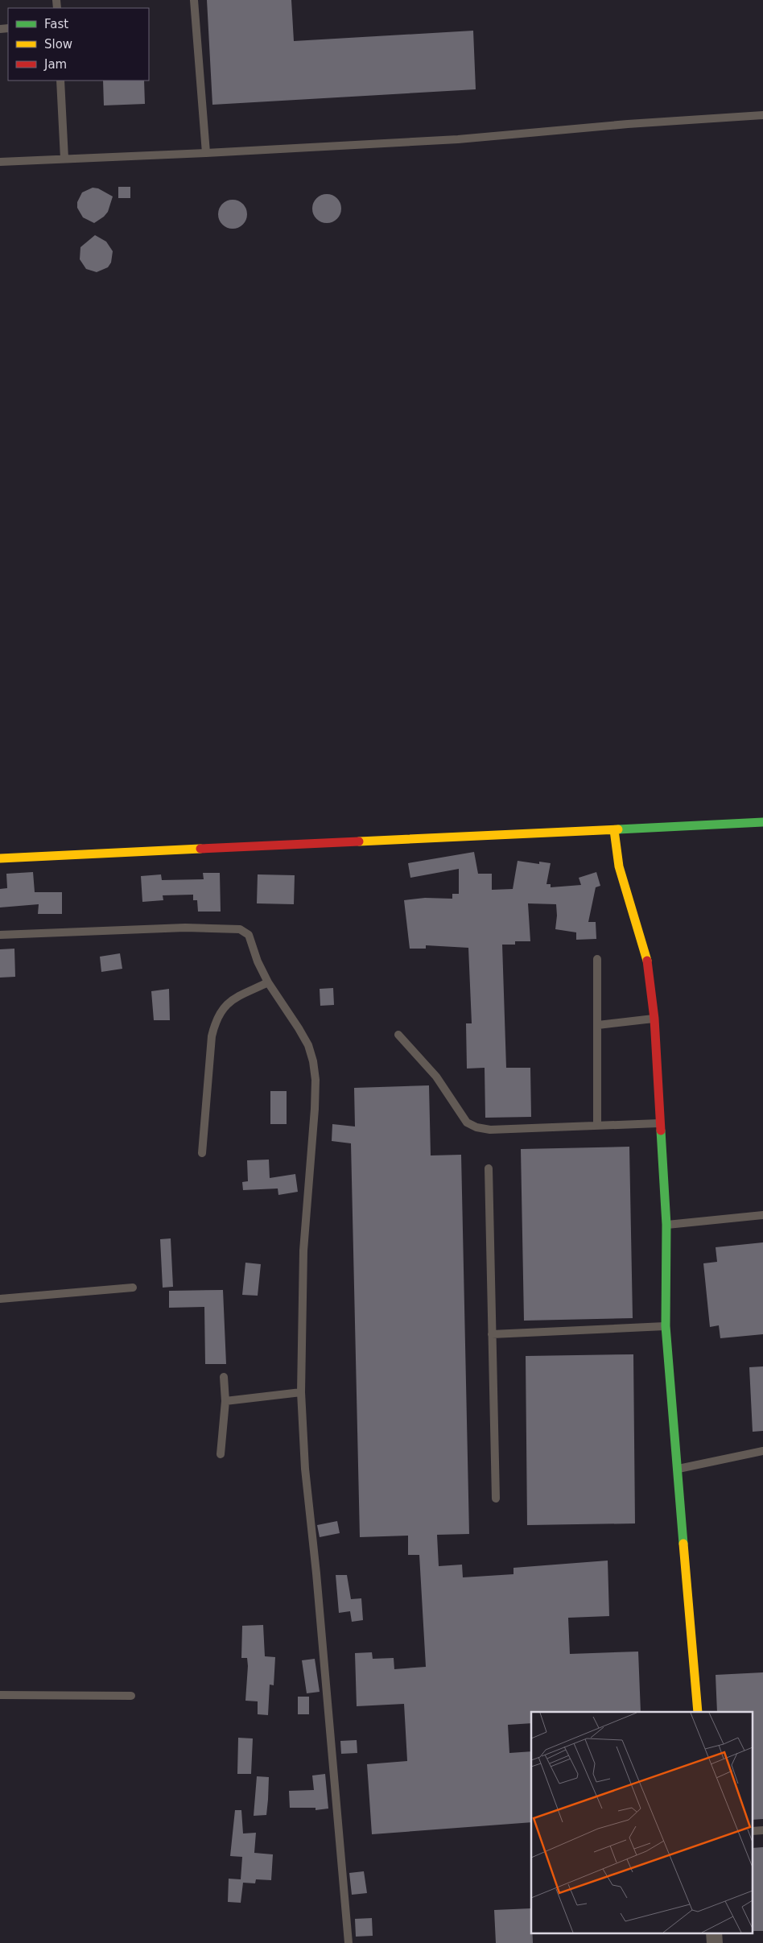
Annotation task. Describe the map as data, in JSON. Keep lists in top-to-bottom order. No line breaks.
{"legend":["Fast","Slow","Jam"]}
